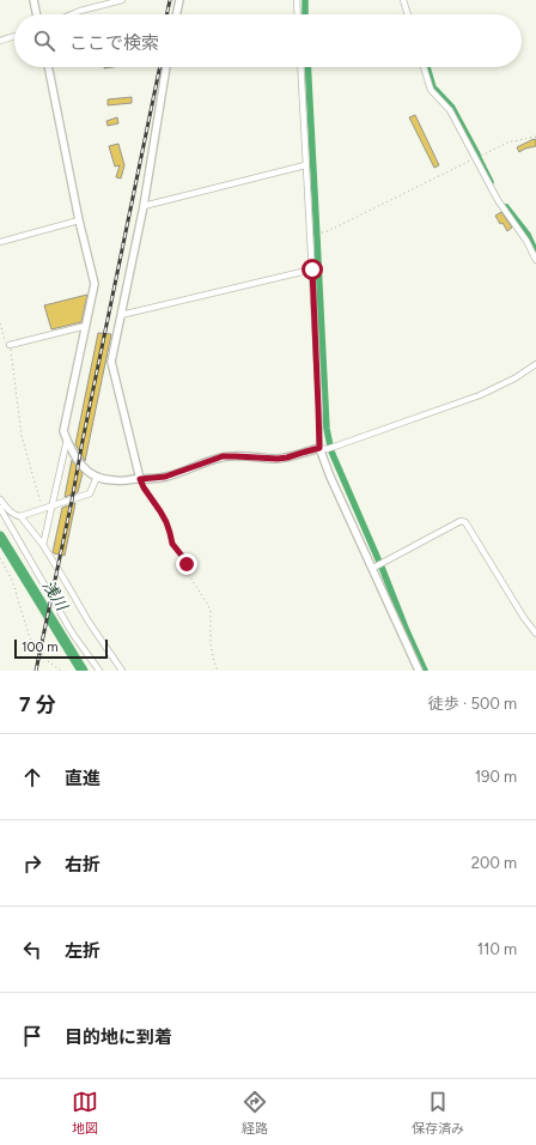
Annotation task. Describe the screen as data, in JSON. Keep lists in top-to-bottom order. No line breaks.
{"water":["浅川"],"scale_bar":"100 m","page":{"search":"ここで検索","scale":"100 m","heading":["7 分","徒歩 · 500 m"],"list":[["直進","190 m"],["右折","200 m"],["左折","110 m"],"目的地に到着"],"nav":["地図","経路","保存済み"]}}
